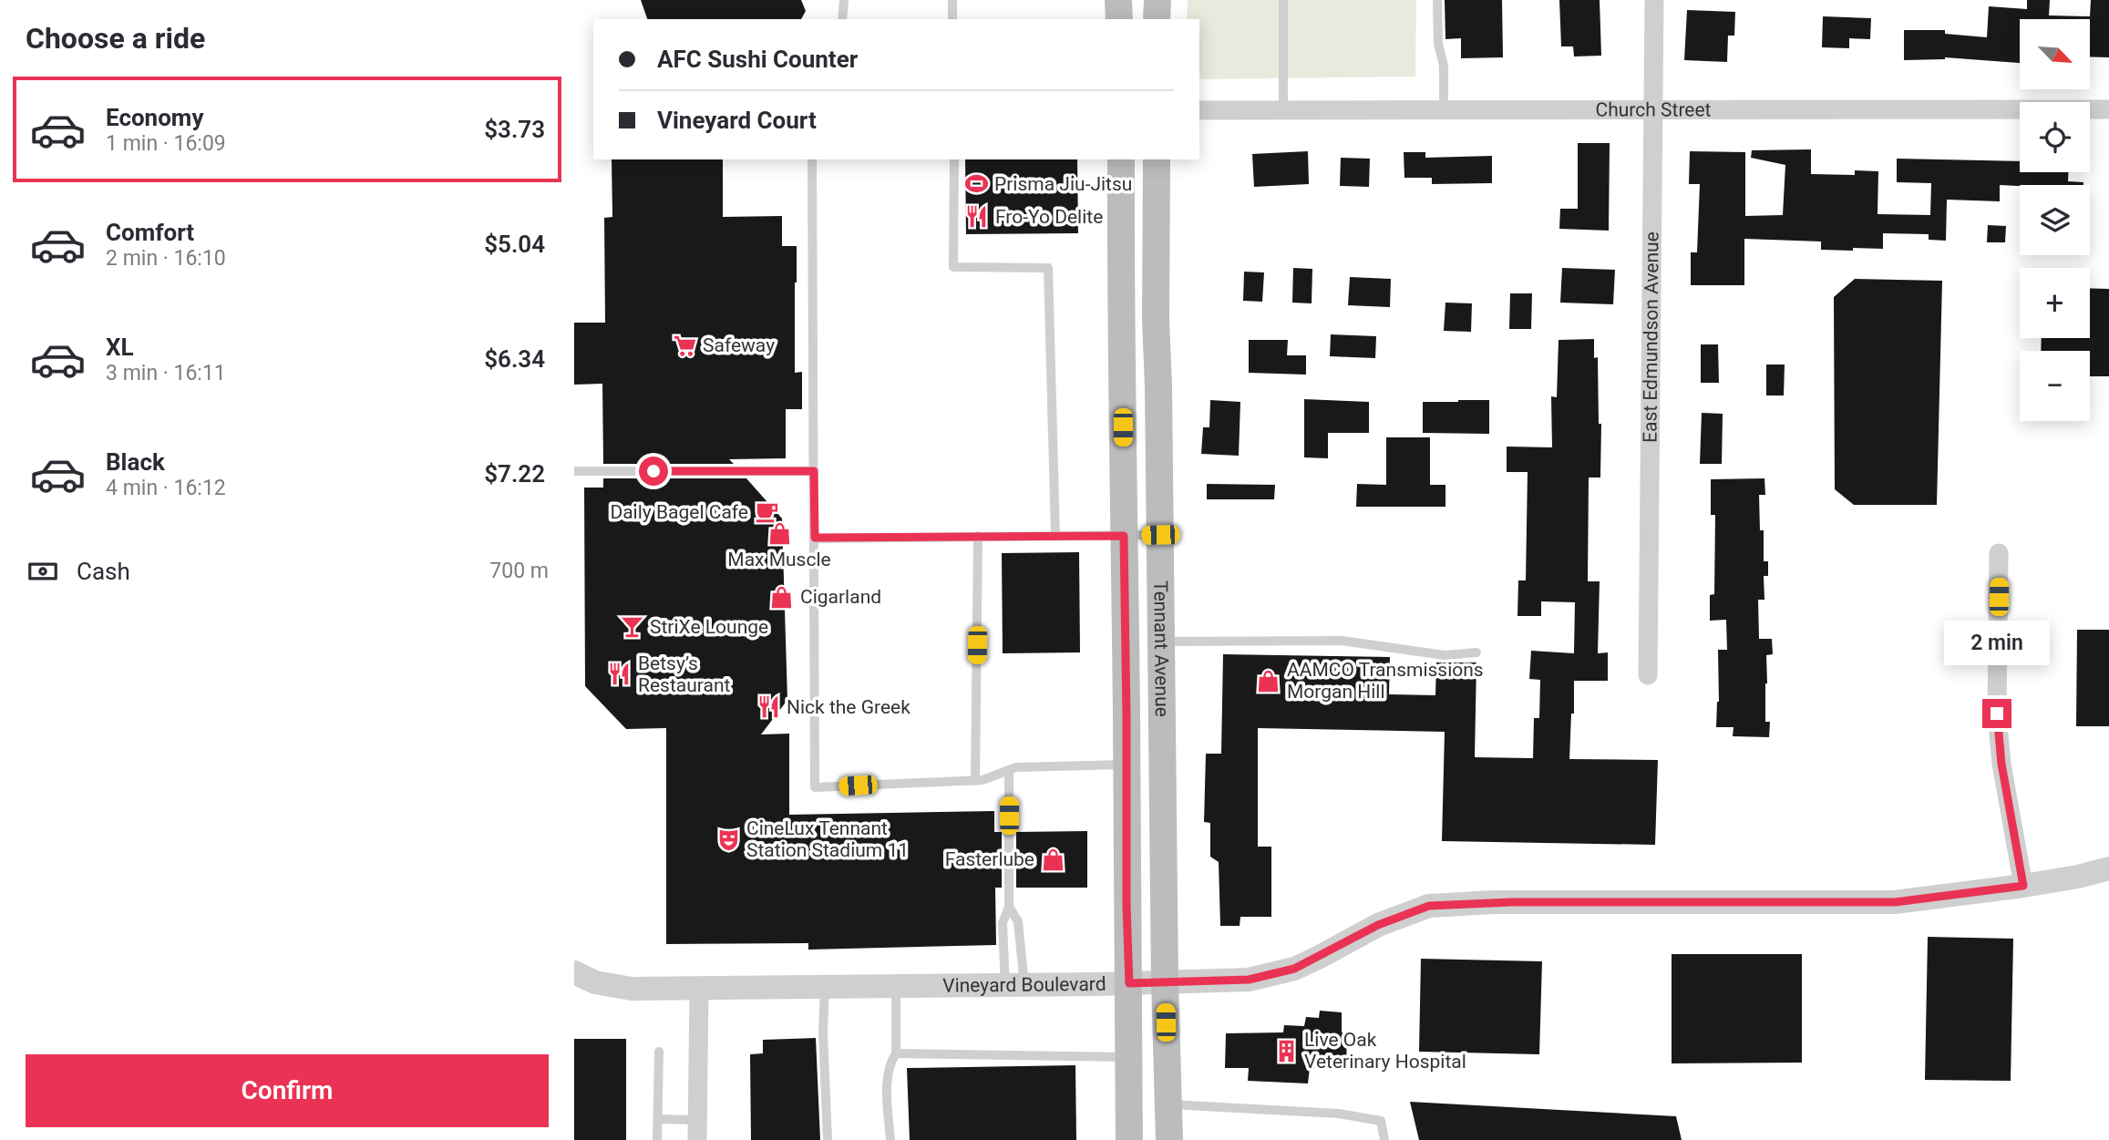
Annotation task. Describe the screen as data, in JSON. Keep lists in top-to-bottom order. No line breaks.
{"streets":{"main road":["Tennant Avenue"],"street":["Church Street","East Edmundson Avenue","Vineyard Boulevard"]},"crossings":[["Church Street","East Edmundson Avenue"],["Tennant Avenue","Vineyard Boulevard"]],"places":{"sports":["Prisma Jiu-Jitsu"],"restaurant":["Fro-Yo Delite","Betsy’s Restaurant","Nick the Greek"],"supermarket":["Safeway"],"cafe":["Daily Bagel Cafe"],"shop":["Max Muscle","Cigarland","AAMCO Transmissions Morgan Hill","Fasterlube"],"bar":["StriXe Lounge"],"theatre":["CineLux Tennant Station Stadium 11"],"building":["Live Oak Veterinary Hospital"]},"north":"bottom right","page":{"heading":"Choose a ride","map_buttons":["+","−"],"banner":["AFC Sushi Counter","Vineyard Court"],"list":[{"name":"Economy","note":"1 min · 16:09","value":"$3.73"},{"name":"Comfort","note":"2 min · 16:10","value":"$5.04"},{"name":"XL","note":"3 min · 16:11","value":"$6.34"},{"name":"Black","note":"4 min · 16:12","value":"$7.22"}],"pay":["Cash","700 m"],"bubble":"2 min","buttons":"Confirm"}}
